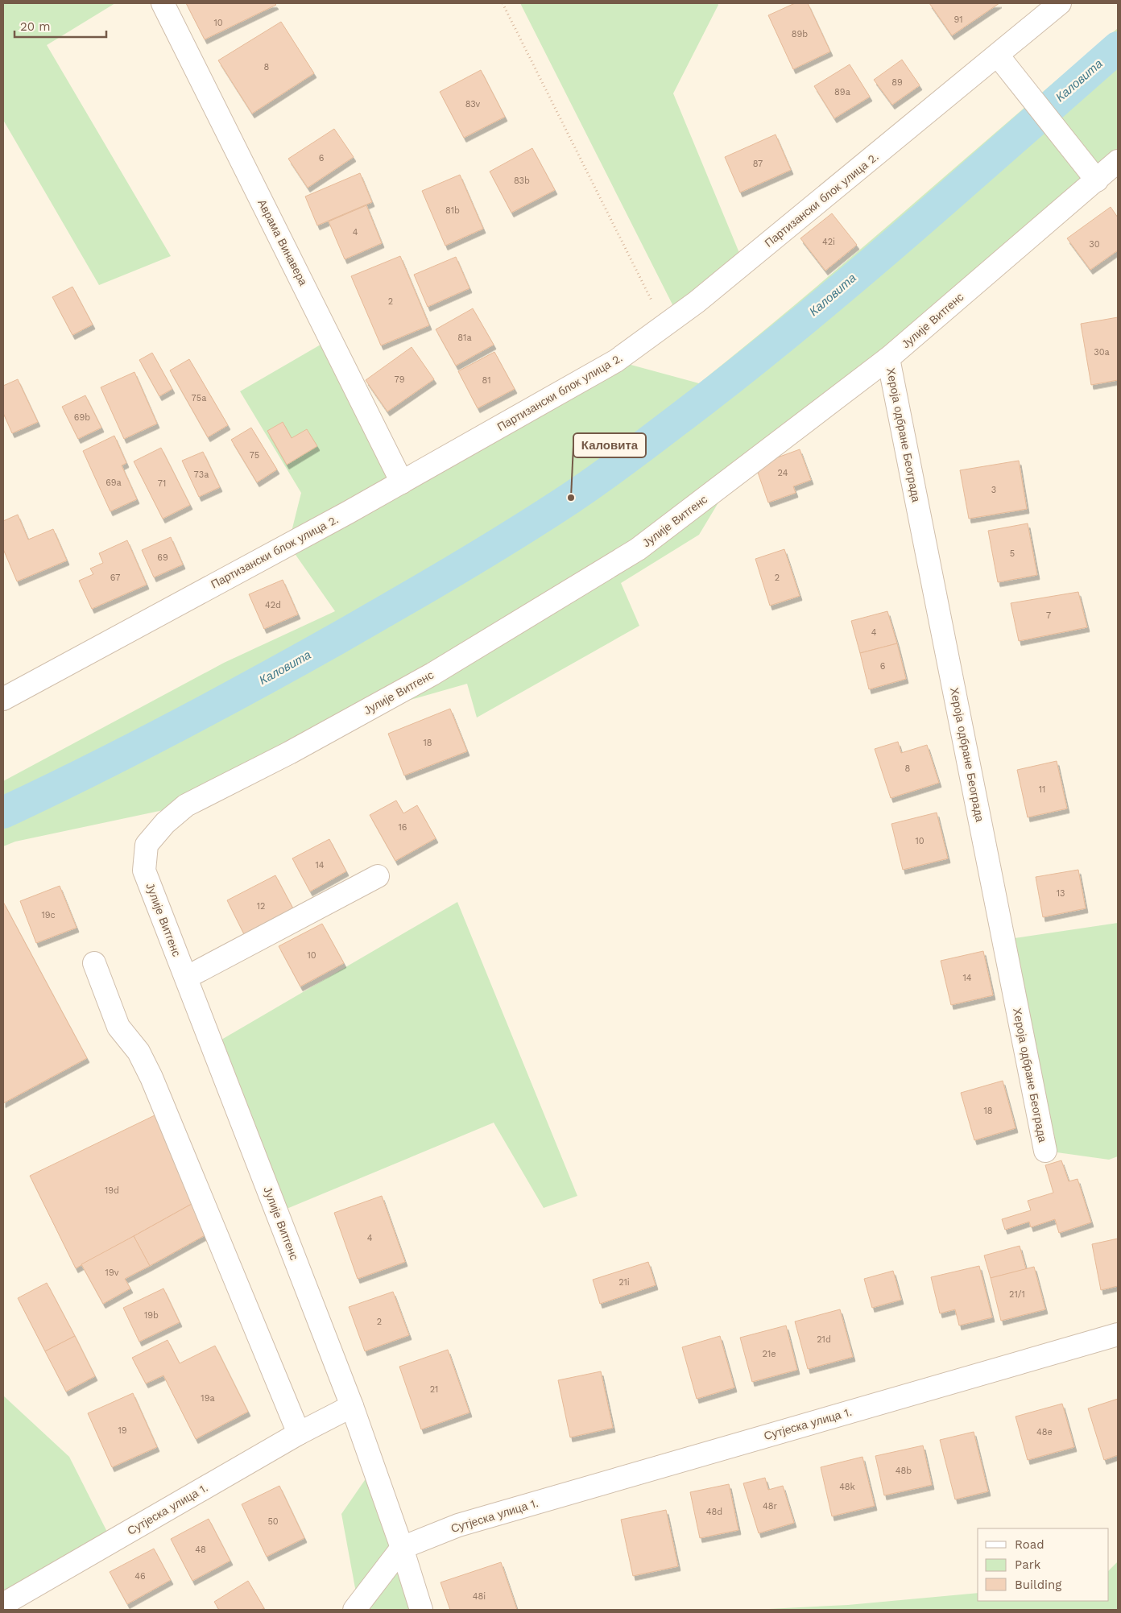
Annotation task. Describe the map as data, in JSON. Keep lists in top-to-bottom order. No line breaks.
{"streets":{"street":["Партизански блок улица 2.","Аврама Винавера","Јулије Витгенс","Хероја одбране Београда","Сутјеска улица 1."]},"crossings":[["Партизански блок улица 2.","Аврама Винавера"],["Јулије Витгенс","Хероја одбране Београда"],["Јулије Витгенс","Сутјеска улица 1."]],"water":["Каловита"],"places":["Каловита"],"house_numbers":["91","10","89b","8","89","89a","83v","6","87","83b","81b","4","42i","30","2","81a","30a","79","81","75a","69b","75","24","73a","69a","71","3","5","69","67","2","42d","7","4","6","18","8","11","16","10","14","13","12","19c","10","14","18","19d","4","19v","21i","21/1","19b","2","21d","21e","21","19a","19","48e","48b","48k","48r","48d","50","48","46","48i"],"legend":["Road","Park","Building"],"scale_bar":"20 m"}
